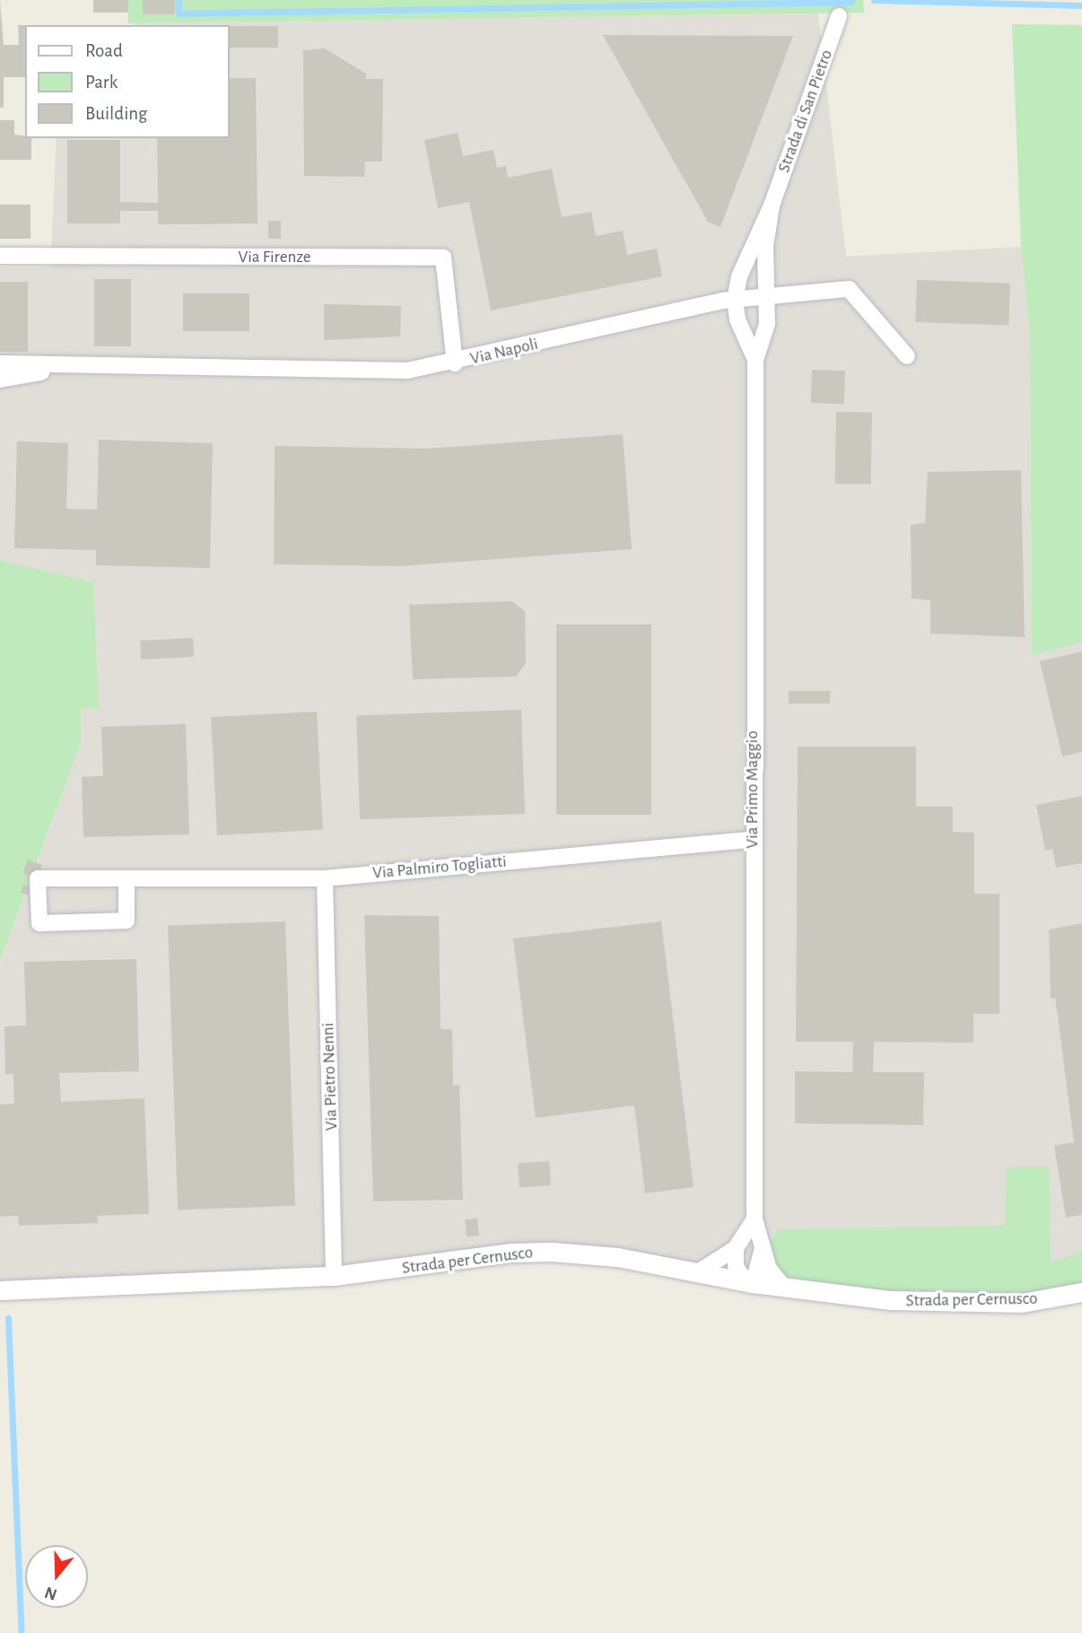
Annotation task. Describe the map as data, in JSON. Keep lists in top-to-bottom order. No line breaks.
{"streets":{"street":["Strada di San Pietro","Via Firenze","Via Napoli","Via Primo Maggio","Via Palmiro Togliatti","Via Pietro Nenni","Strada per Cernusco"]},"crossings":[["Strada di San Pietro","Via Napoli"],["Strada di San Pietro","Via Primo Maggio"],["Via Firenze","Via Napoli"],["Via Napoli","Via Primo Maggio"],["Via Primo Maggio","Via Palmiro Togliatti"],["Via Primo Maggio","Strada per Cernusco"],["Via Palmiro Togliatti","Via Pietro Nenni"],["Via Pietro Nenni","Strada per Cernusco"]],"legend":["Road","Park","Building"],"north":"bottom"}
